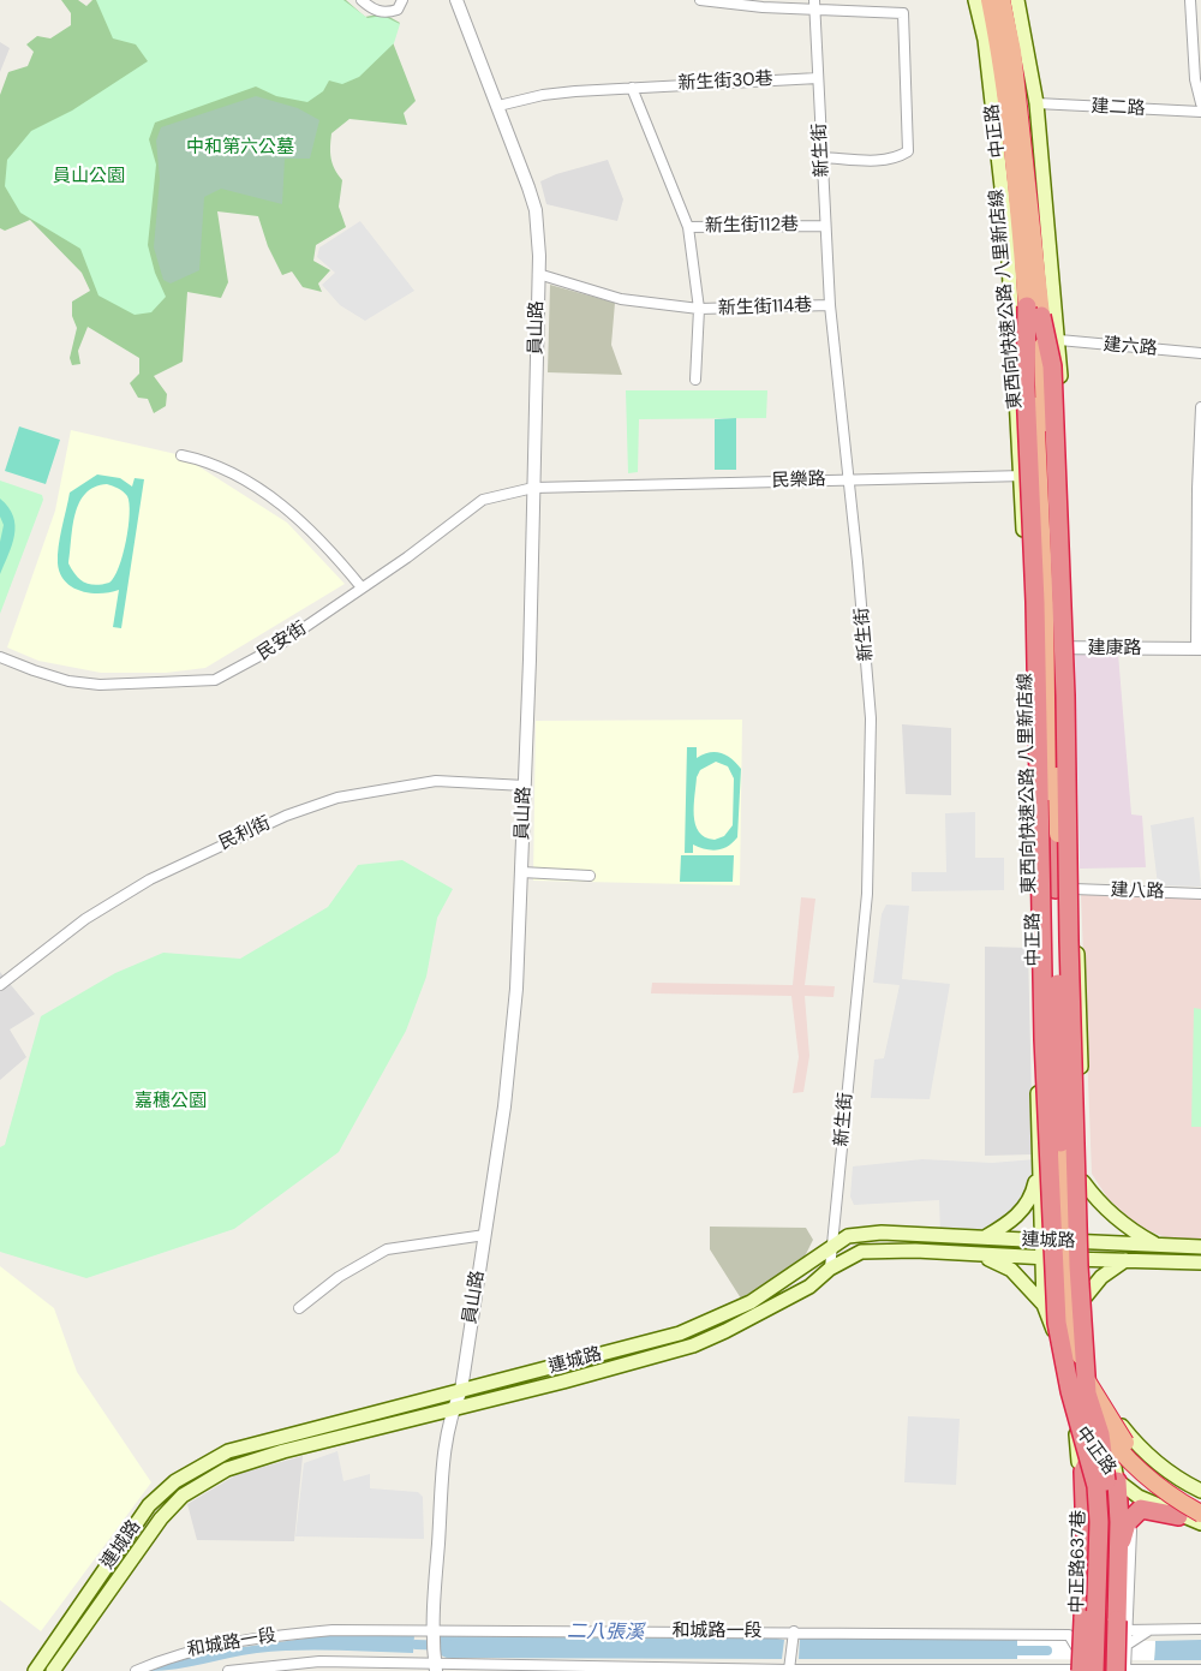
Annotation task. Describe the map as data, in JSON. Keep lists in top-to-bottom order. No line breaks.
{"streets":{"highway":["東西向快速公路 八里新店線"],"main road":["中正路","連城路"],"street":["新生街30巷","建二路","新生街","新生街112巷","新生街114巷","員山路","建六路","民樂路","民安街","建康路","民利街","建八路","中正路637巷","和城路一段"]},"crossings":[["新生街30巷","新生街"],["新生街30巷","員山路"],["建二路","中正路"],["中正路","東西向快速公路 八里新店線"],["中正路","建六路"],["中正路","民樂路"],["中正路","建康路"],["中正路","建八路"],["中正路","連城路"],["中正路","中正路637巷"],["新生街","新生街112巷"],["新生街","新生街114巷"],["新生街","民樂路"],["新生街","連城路"],["新生街112巷","新生街114巷"],["新生街114巷","員山路"],["員山路","民樂路"],["員山路","民安街"],["員山路","民利街"],["員山路","連城路"],["員山路","和城路一段"],["民樂路","民安街"],["中正路637巷","和城路一段"]],"water":["二八張溪"],"parks":["中和第六公墓","員山公園","嘉穗公園"]}
